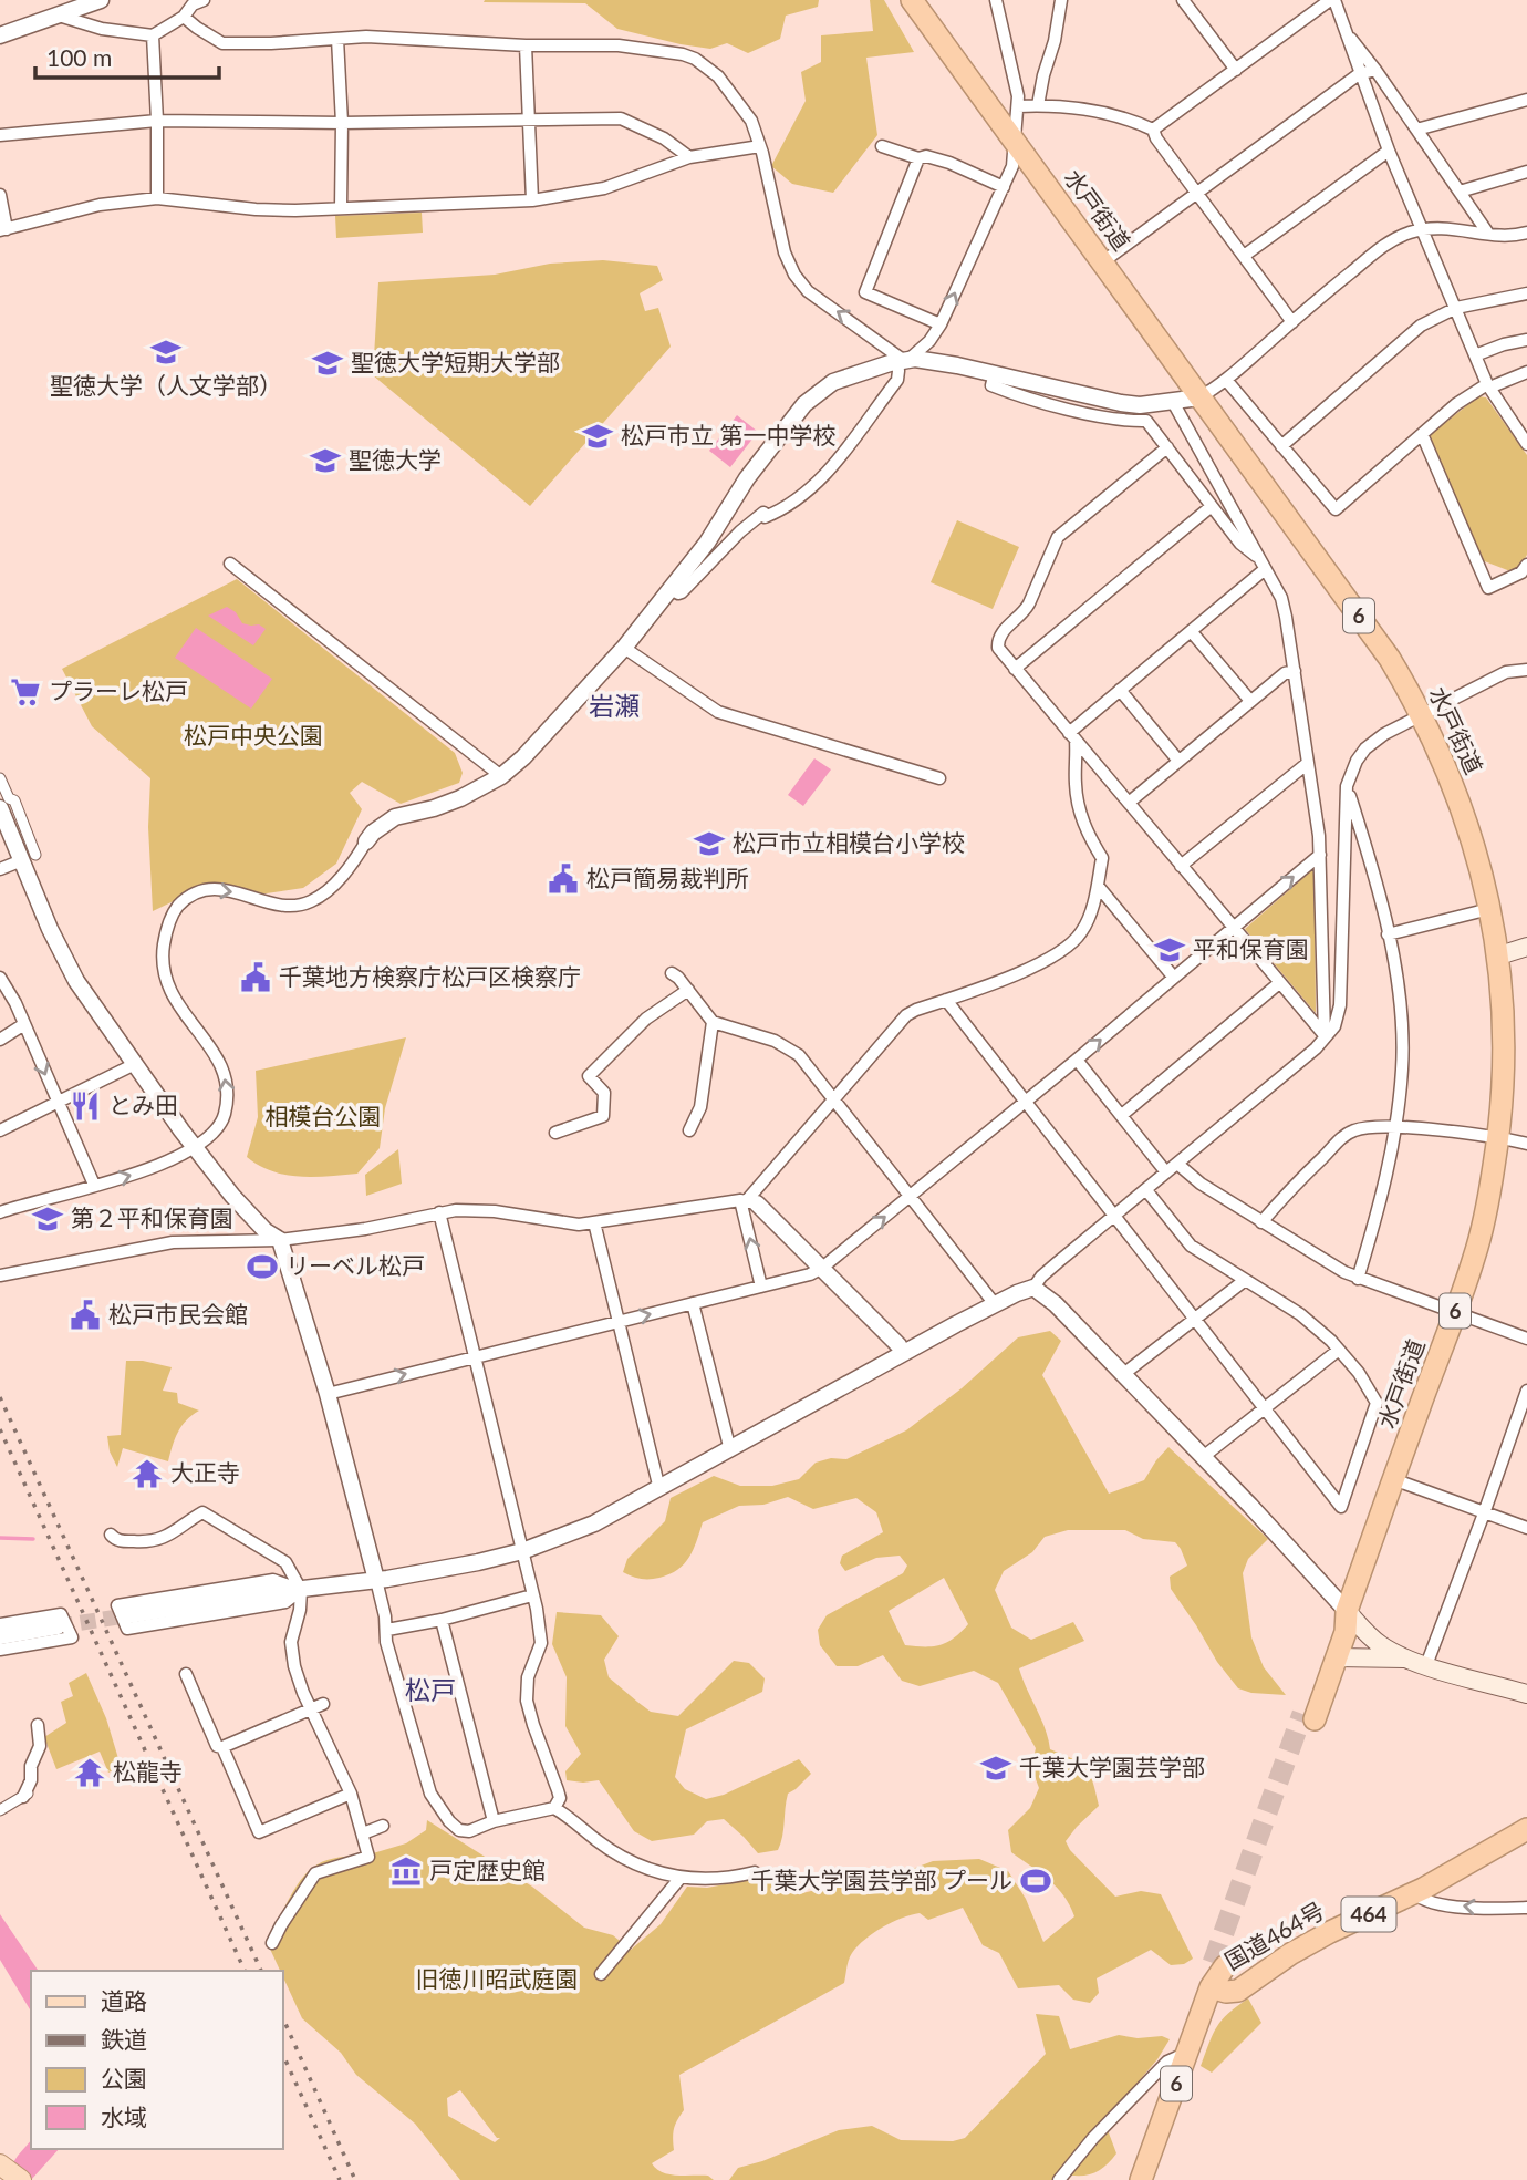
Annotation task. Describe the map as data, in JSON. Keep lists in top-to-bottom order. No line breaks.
{"streets":{"highway":["水戸街道","6","464","国道464号"]},"crossings":[["6","国道464号"]],"districts":["岩瀬","松戸"],"parks":["松戸中央公園","相模台公園","旧徳川昭武庭園"],"places":{"school or university":["聖徳大学（人文学部）","聖徳大学短期大学部","松戸市立 第一中学校","聖徳大学","松戸市立相模台小学校","平和保育園","第２平和保育園","千葉大学園芸学部"],"supermarket":["プラーレ松戸"],"public building":["松戸簡易裁判所","千葉地方検察庁松戸区検察庁","松戸市民会館"],"restaurant":["とみ田"],"sports":["リーベル松戸","千葉大学園芸学部 プール"],"temple":["大正寺","松龍寺"],"museum":["戸定歴史館"]},"legend":["道路","鉄道","公園","水域"],"scale_bar":"100 m"}
